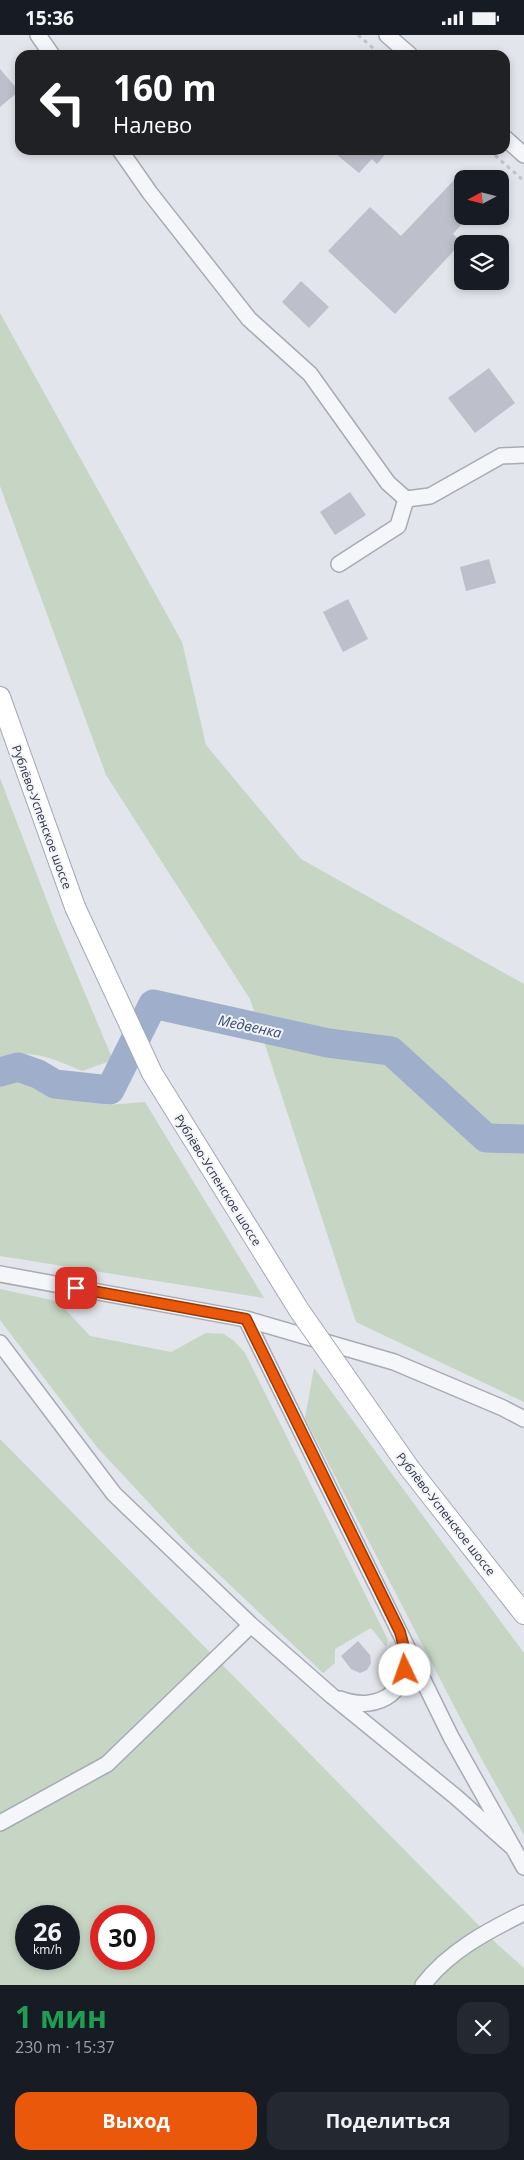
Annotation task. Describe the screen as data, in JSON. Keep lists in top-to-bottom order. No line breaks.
{"streets":{"main road":["Рублёво-Успенское шоссе"]},"water":["Медвенка"],"north":"left","page":{"status":"15:36","turn":["160 m","Налево"],"speed":"26 km/h","limit":"30","heading":["1 мин","230 m · 15:37"],"buttons":["Выход","Поделиться"]}}
